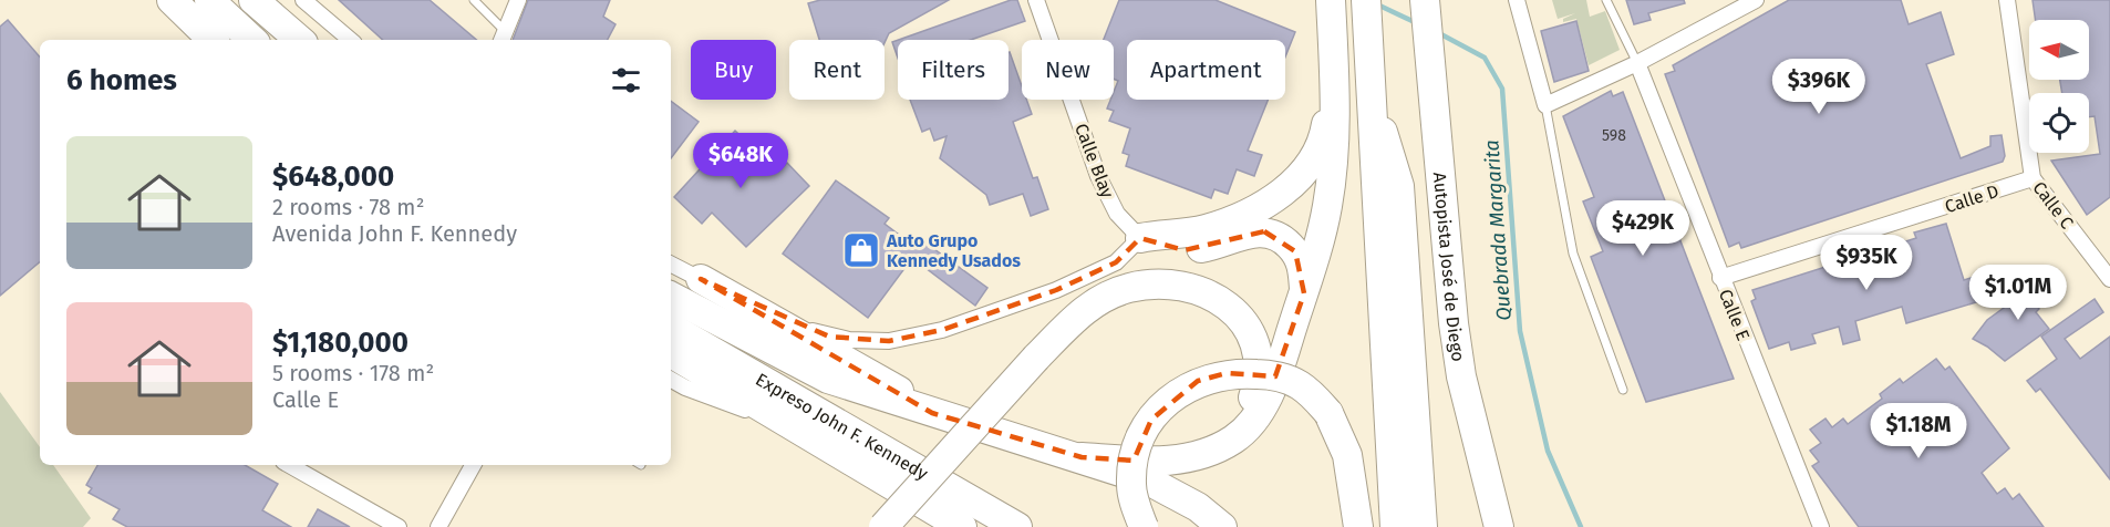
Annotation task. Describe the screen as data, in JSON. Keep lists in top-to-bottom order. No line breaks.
{"streets":{"highway":["Autopista José de Diego","Expreso John F. Kennedy"],"street":["Calle Blay","Calle D","Calle C","Calle E"]},"crossings":[["Calle D","Calle C"],["Calle D","Calle E"]],"water":["Quebrada Margarita"],"places":{"shop":["Auto Grupo Kennedy Usados"]},"house_numbers":["598"],"north":"left","page":{"chip":["Buy","Rent","Filters","New","Apartment"],"heading":"6 homes","price":["$396K","$648K","$429K","$935K","$1.01M","$1.18M"],"list":[{"name":"$648,000","note":"2 rooms · 78 m² · Avenida John F. Kennedy"},{"name":"$1,180,000","note":"5 rooms · 178 m² · Calle E"}]}}
